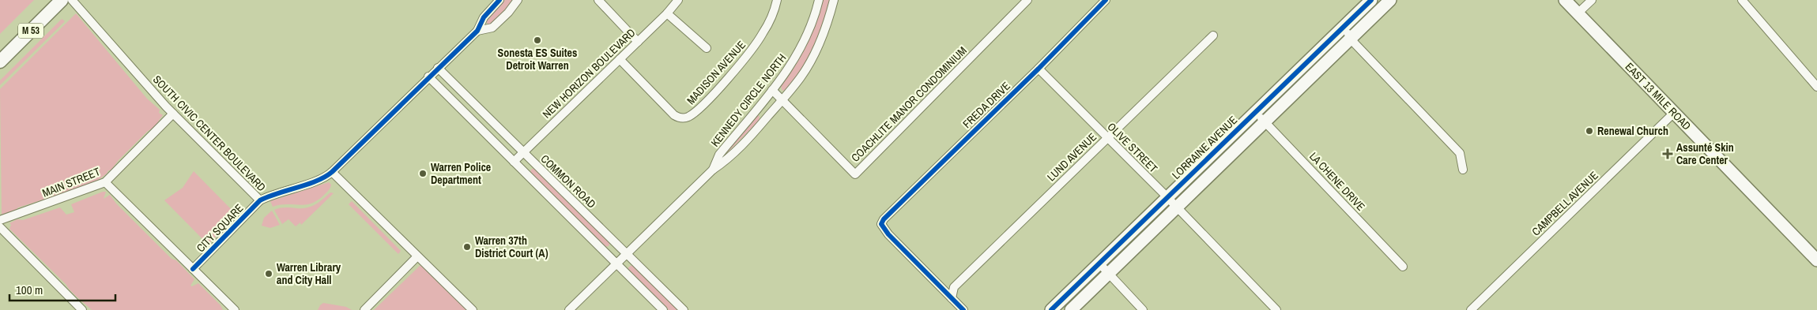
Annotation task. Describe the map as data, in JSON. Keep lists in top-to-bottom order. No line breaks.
{"streets":{"main road":["M 53"],"street":["MADISON AVENUE","NEW HORIZON BOULEVARD","EAST 13 MILE ROAD","KENNEDY CIRCLE NORTH","COACHLITE MANOR CONDOMINIUM","FREDA DRIVE","SOUTH CIVIC CENTER BOULEVARD","OLIVE STREET","LORRAINE AVENUE","LUND AVENUE","COMMON ROAD","LA CHENE DRIVE","MAIN STREET","CAMPBELL AVENUE","CITY SQUARE"]},"crossings":[["MADISON AVENUE","NEW HORIZON BOULEVARD"],["NEW HORIZON BOULEVARD","COMMON ROAD"],["EAST 13 MILE ROAD","CAMPBELL AVENUE"],["KENNEDY CIRCLE NORTH","COACHLITE MANOR CONDOMINIUM"],["KENNEDY CIRCLE NORTH","COMMON ROAD"],["FREDA DRIVE","OLIVE STREET"],["FREDA DRIVE","LUND AVENUE"],["SOUTH CIVIC CENTER BOULEVARD","COMMON ROAD"],["SOUTH CIVIC CENTER BOULEVARD","MAIN STREET"],["SOUTH CIVIC CENTER BOULEVARD","CITY SQUARE"],["OLIVE STREET","LORRAINE AVENUE"],["OLIVE STREET","LUND AVENUE"],["LORRAINE AVENUE","LA CHENE DRIVE"]],"places":{"other":["Sonesta ES Suites Detroit Warren","Renewal Church","Warren Police Department","Warren 37th District Court (A)","Warren Library and City Hall"],"health":["Assunté Skin Care Center"]},"scale_bar":"100 m"}
